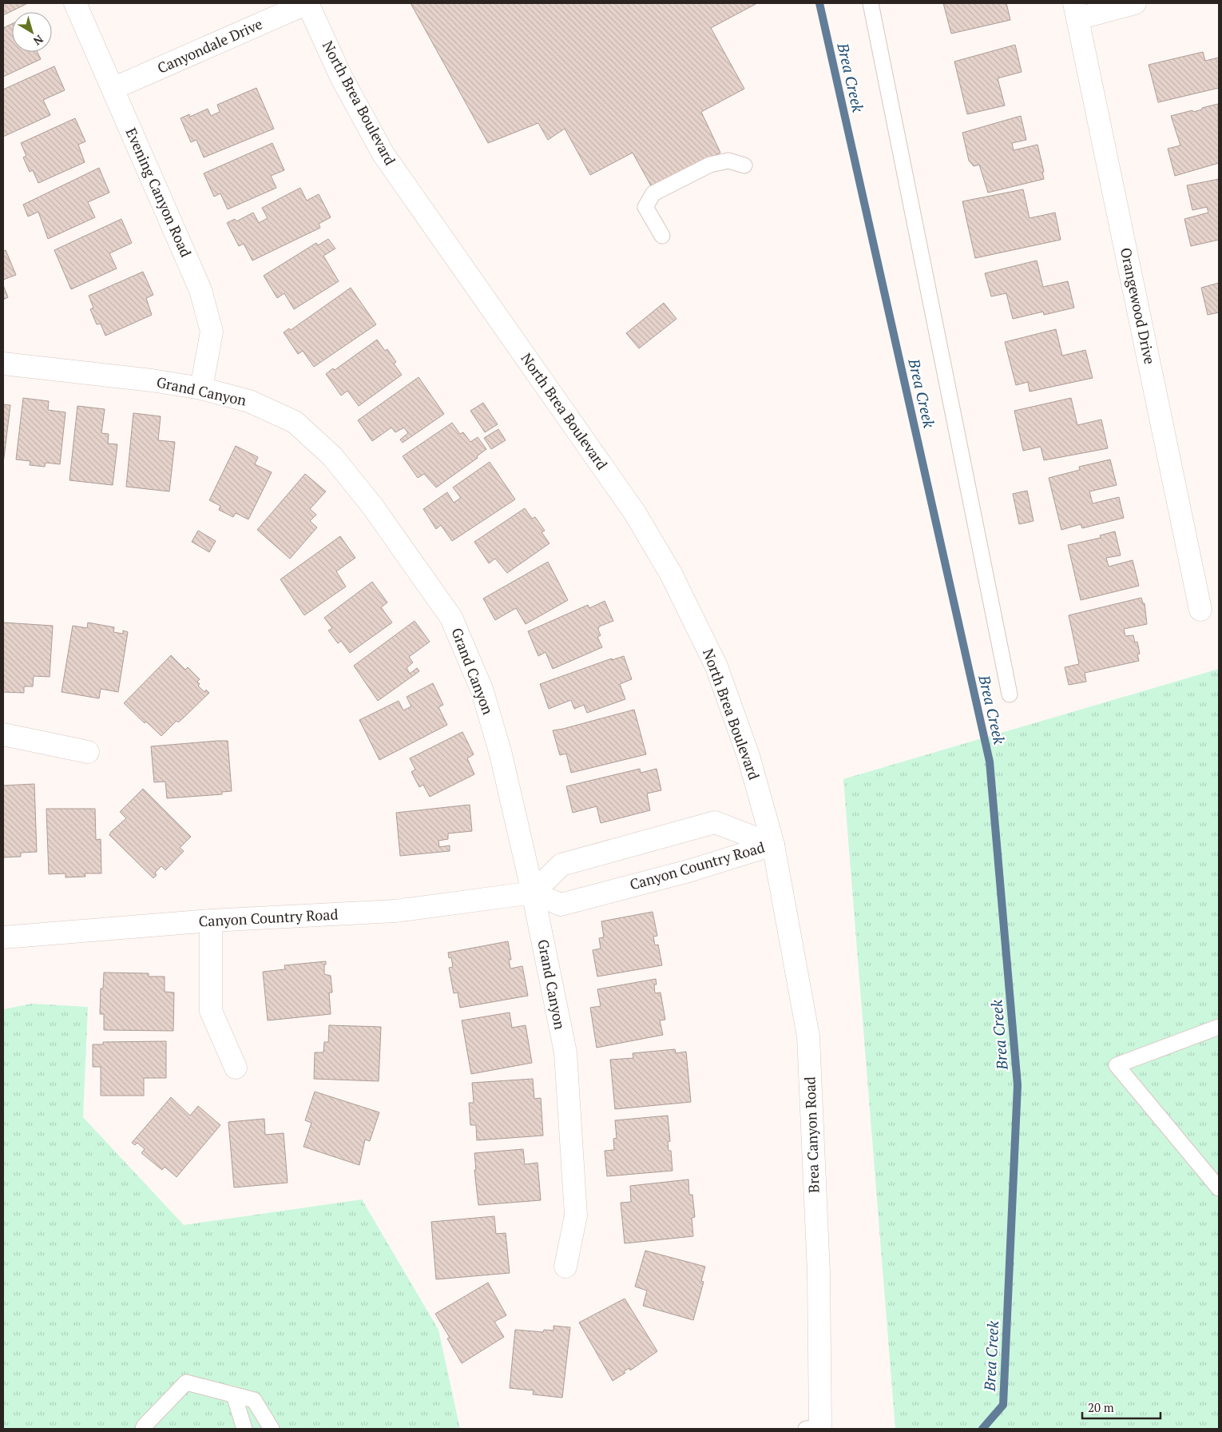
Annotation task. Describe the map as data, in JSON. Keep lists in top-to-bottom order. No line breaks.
{"streets":{"street":["Canyondale Drive","North Brea Boulevard","Evening Canyon Road","Orangewood Drive","Grand Canyon","Canyon Country Road","Brea Canyon Road"]},"crossings":[["Canyondale Drive","North Brea Boulevard"],["Canyondale Drive","Evening Canyon Road"],["North Brea Boulevard","Canyon Country Road"],["North Brea Boulevard","Brea Canyon Road"],["Evening Canyon Road","Grand Canyon"],["Grand Canyon","Canyon Country Road"],["Canyon Country Road","Brea Canyon Road"]],"water":["Brea Creek"],"scale_bar":"20 m","north":"bottom right"}
